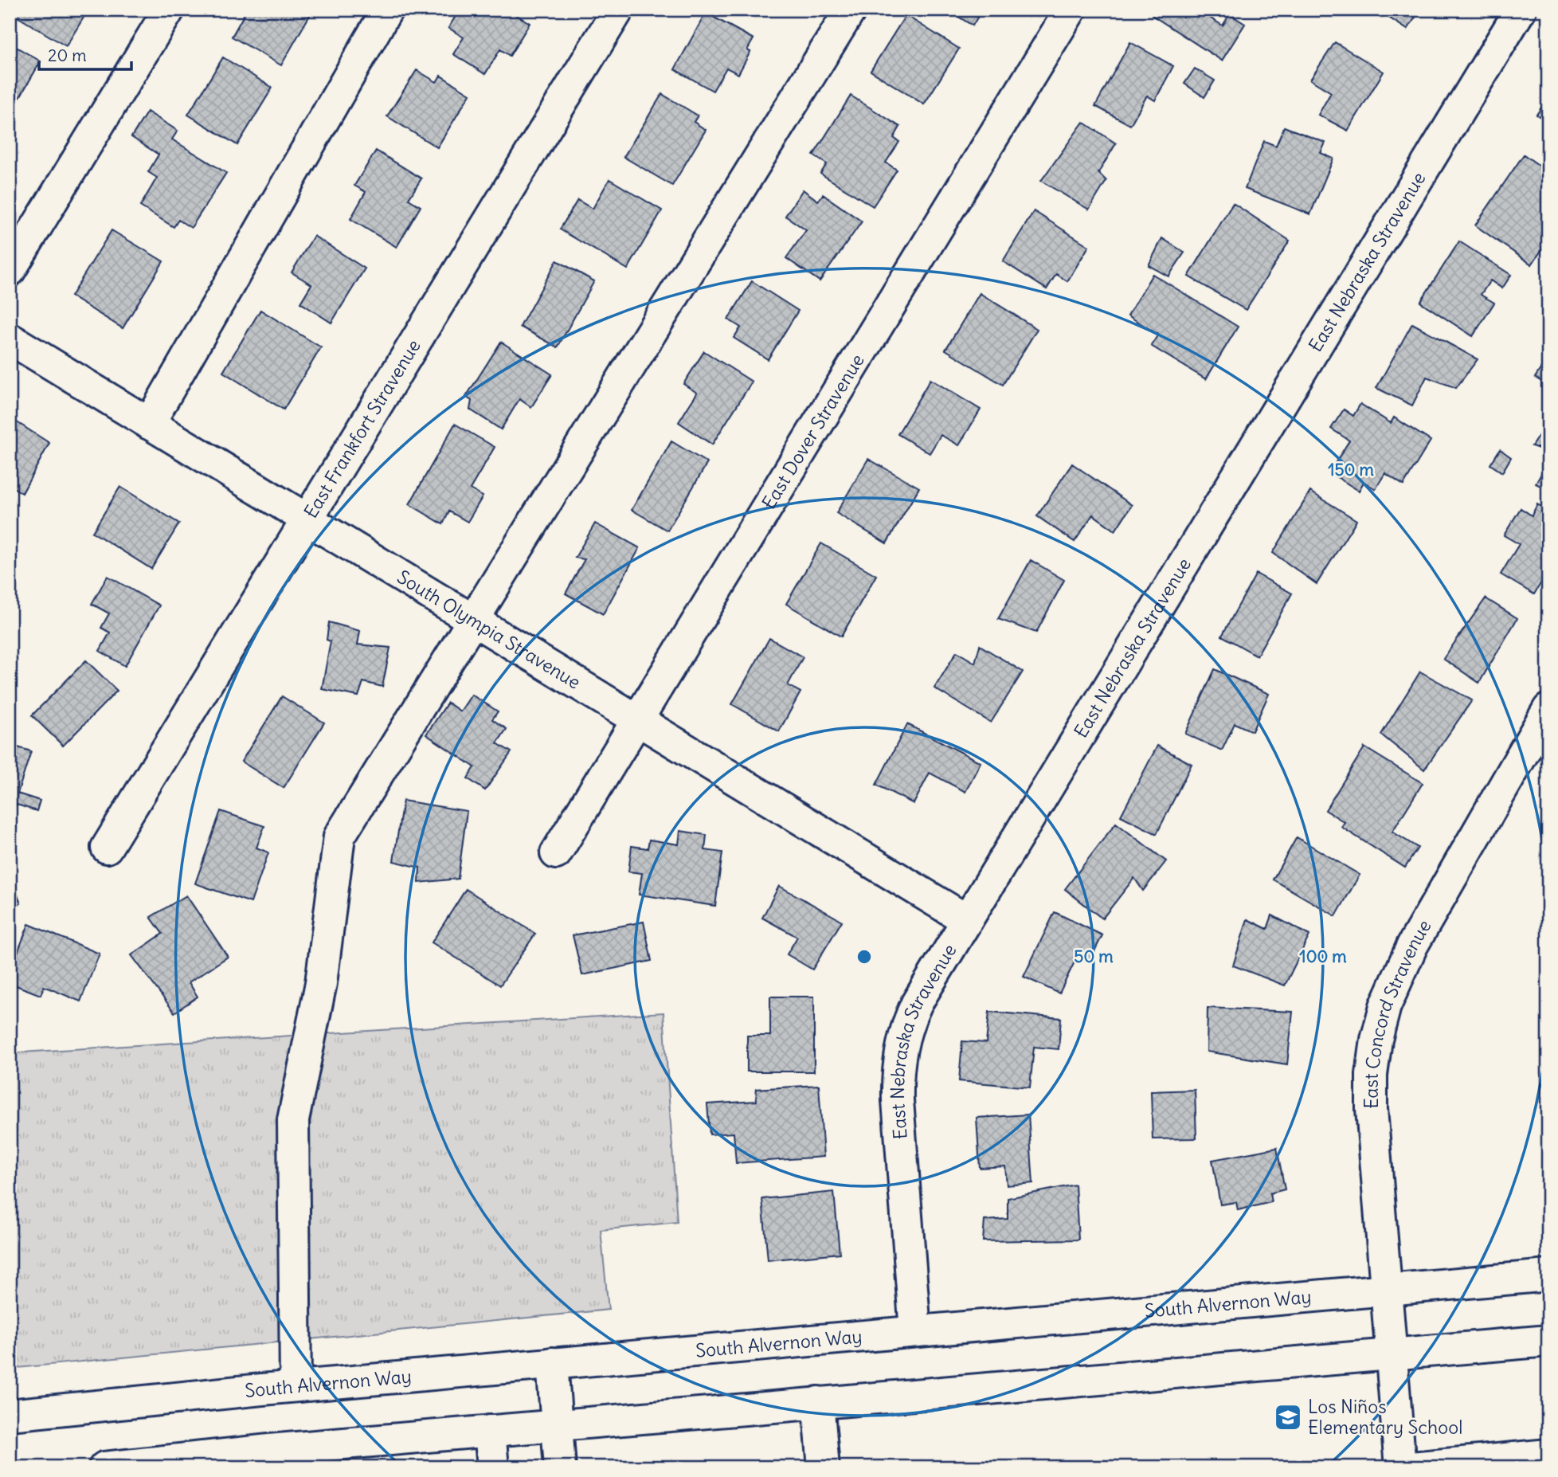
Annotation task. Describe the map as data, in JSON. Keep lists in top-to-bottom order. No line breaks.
{"streets":{"street":["East Nebraska Stravenue","East Frankfort Stravenue","East Dover Stravenue","South Olympia Stravenue","East Concord Stravenue","South Alvernon Way"]},"crossings":[["East Nebraska Stravenue","South Olympia Stravenue"],["East Nebraska Stravenue","South Alvernon Way"],["East Frankfort Stravenue","South Olympia Stravenue"],["East Dover Stravenue","South Olympia Stravenue"],["East Concord Stravenue","South Alvernon Way"]],"places":{"school or university":["Los Niños Elementary School"]},"scale_bar":"20 m","rings":["150 m","50 m","100 m"]}
